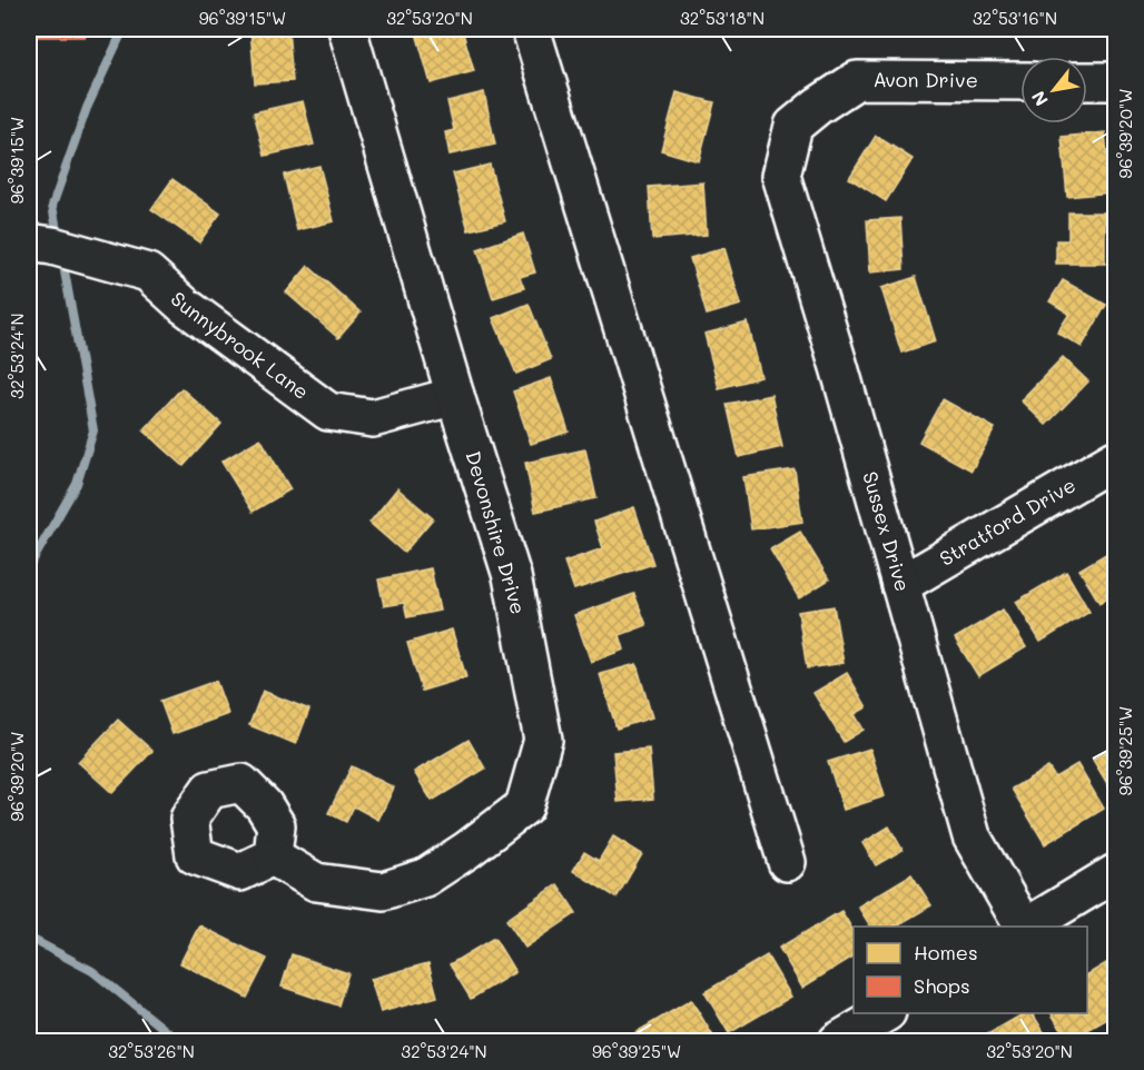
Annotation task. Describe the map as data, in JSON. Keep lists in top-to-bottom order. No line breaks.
{"streets":{"street":["Avon Drive","Sunnybrook Lane","Stratford Drive","Sussex Drive","Devonshire Drive"]},"crossings":[["Avon Drive","Sussex Drive"],["Sunnybrook Lane","Devonshire Drive"],["Stratford Drive","Sussex Drive"]],"legend":["Homes","Shops"],"north":"bottom left","coordinates":["96°39'15\"W","32°53'20\"N","32°53'18\"N","32°53'16\"N","96°39'20\"W","32°53'24\"N","96°39'25\"W","32°53'26\"N"]}
